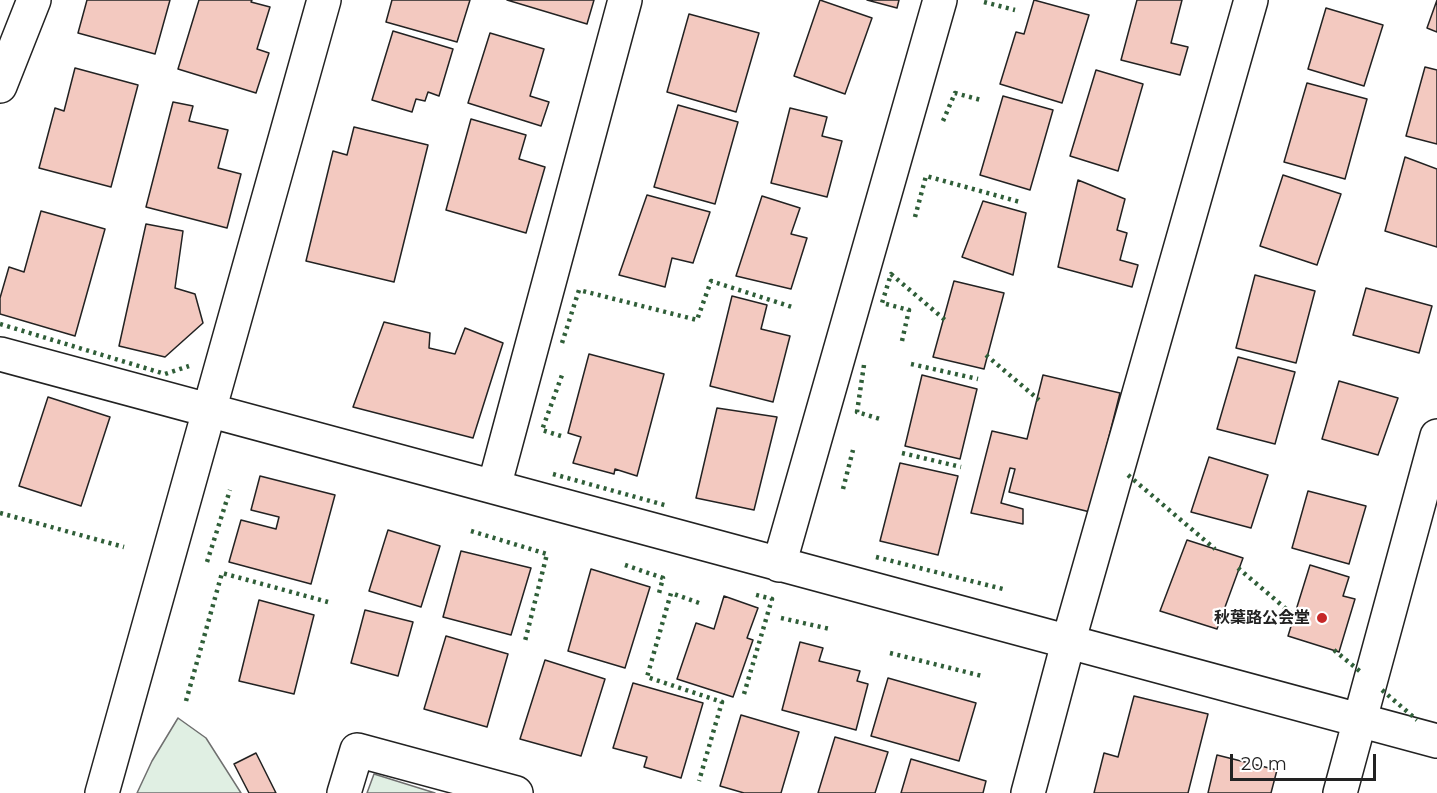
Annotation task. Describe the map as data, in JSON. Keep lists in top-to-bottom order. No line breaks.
{"places":["秋葉路公会堂"],"scale_bar":"20 m"}
